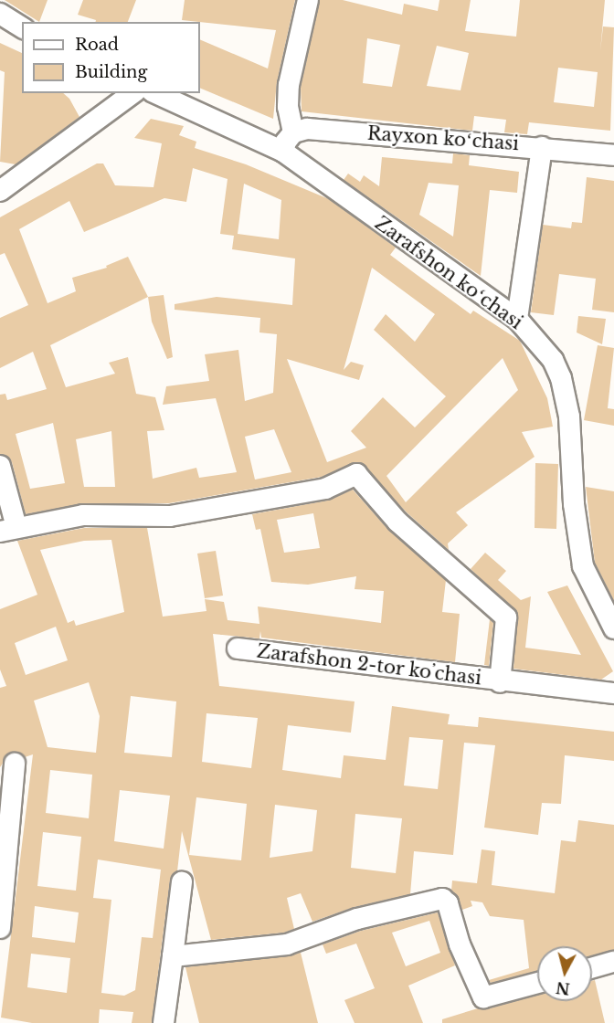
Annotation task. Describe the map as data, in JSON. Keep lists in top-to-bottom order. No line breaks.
{"streets":{"street":["Rayxon koʻchasi","Zarafshon koʻchasi","Zarafshon 2-tor koʼchasi"]},"legend":["Road","Building"],"north":"bottom"}
